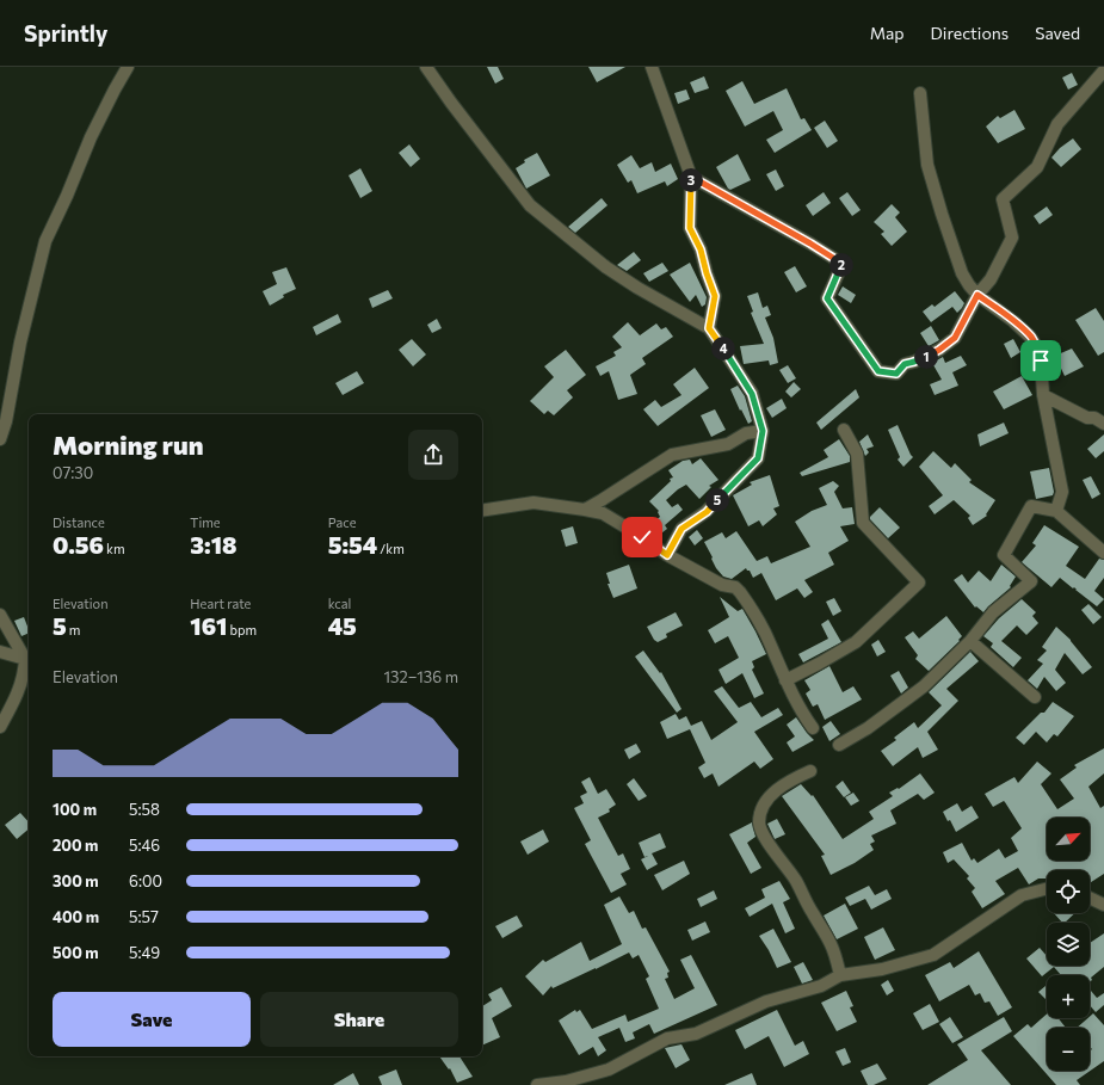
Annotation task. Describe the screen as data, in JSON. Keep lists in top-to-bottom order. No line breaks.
{"north":"top right","page":{"header":"Sprintly","nav":["Map","Directions","Saved"],"pins":["3","2","4","1","5"],"heading":["Morning run","07:30"],"stats":[["Distance","0.56 km"],["Time","3:18"],["Pace","5:54 /km"],["Elevation","5 m"],["Heart rate","161 bpm"],["kcal","45"]],"chart":["Elevation","132–136 m"],"list":[{"name":"100 m","note":"5:58"},{"name":"200 m","note":"5:46"},{"name":"300 m","note":"6:00"},{"name":"400 m","note":"5:57"},{"name":"500 m","note":"5:49"}],"map_buttons":["+","−"],"buttons":["Save","Share"]}}
